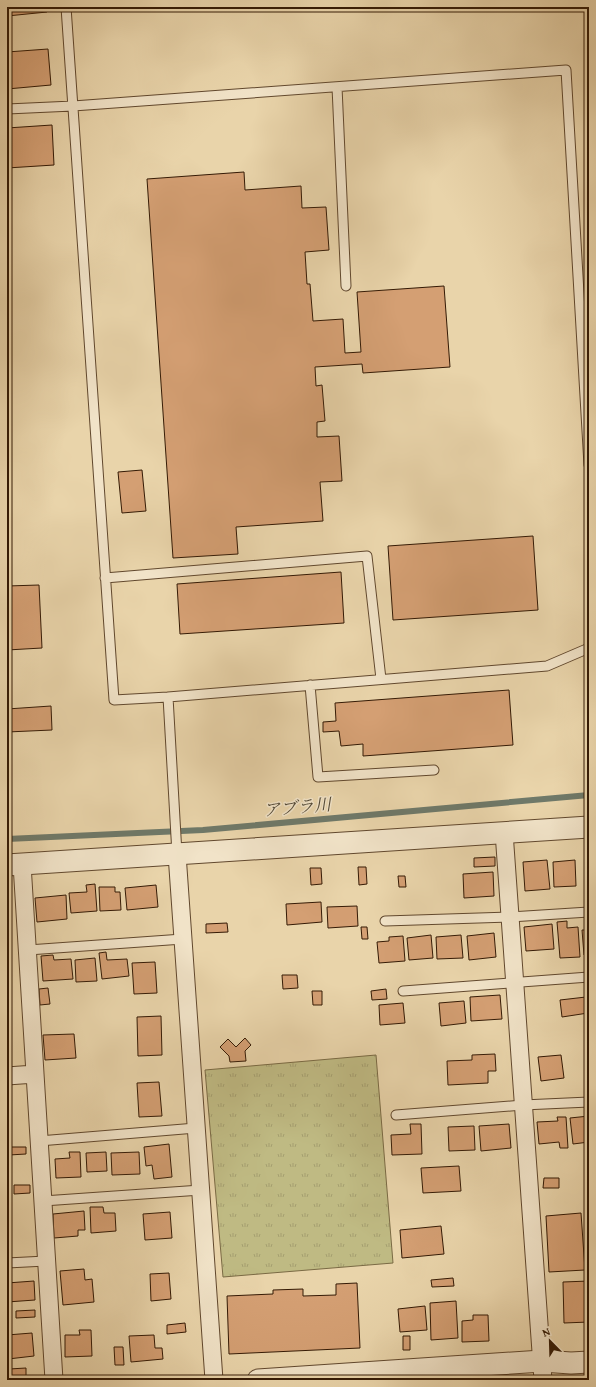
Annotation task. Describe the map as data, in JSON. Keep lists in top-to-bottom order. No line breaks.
{"water":["アブラ川"],"north":"top left"}
